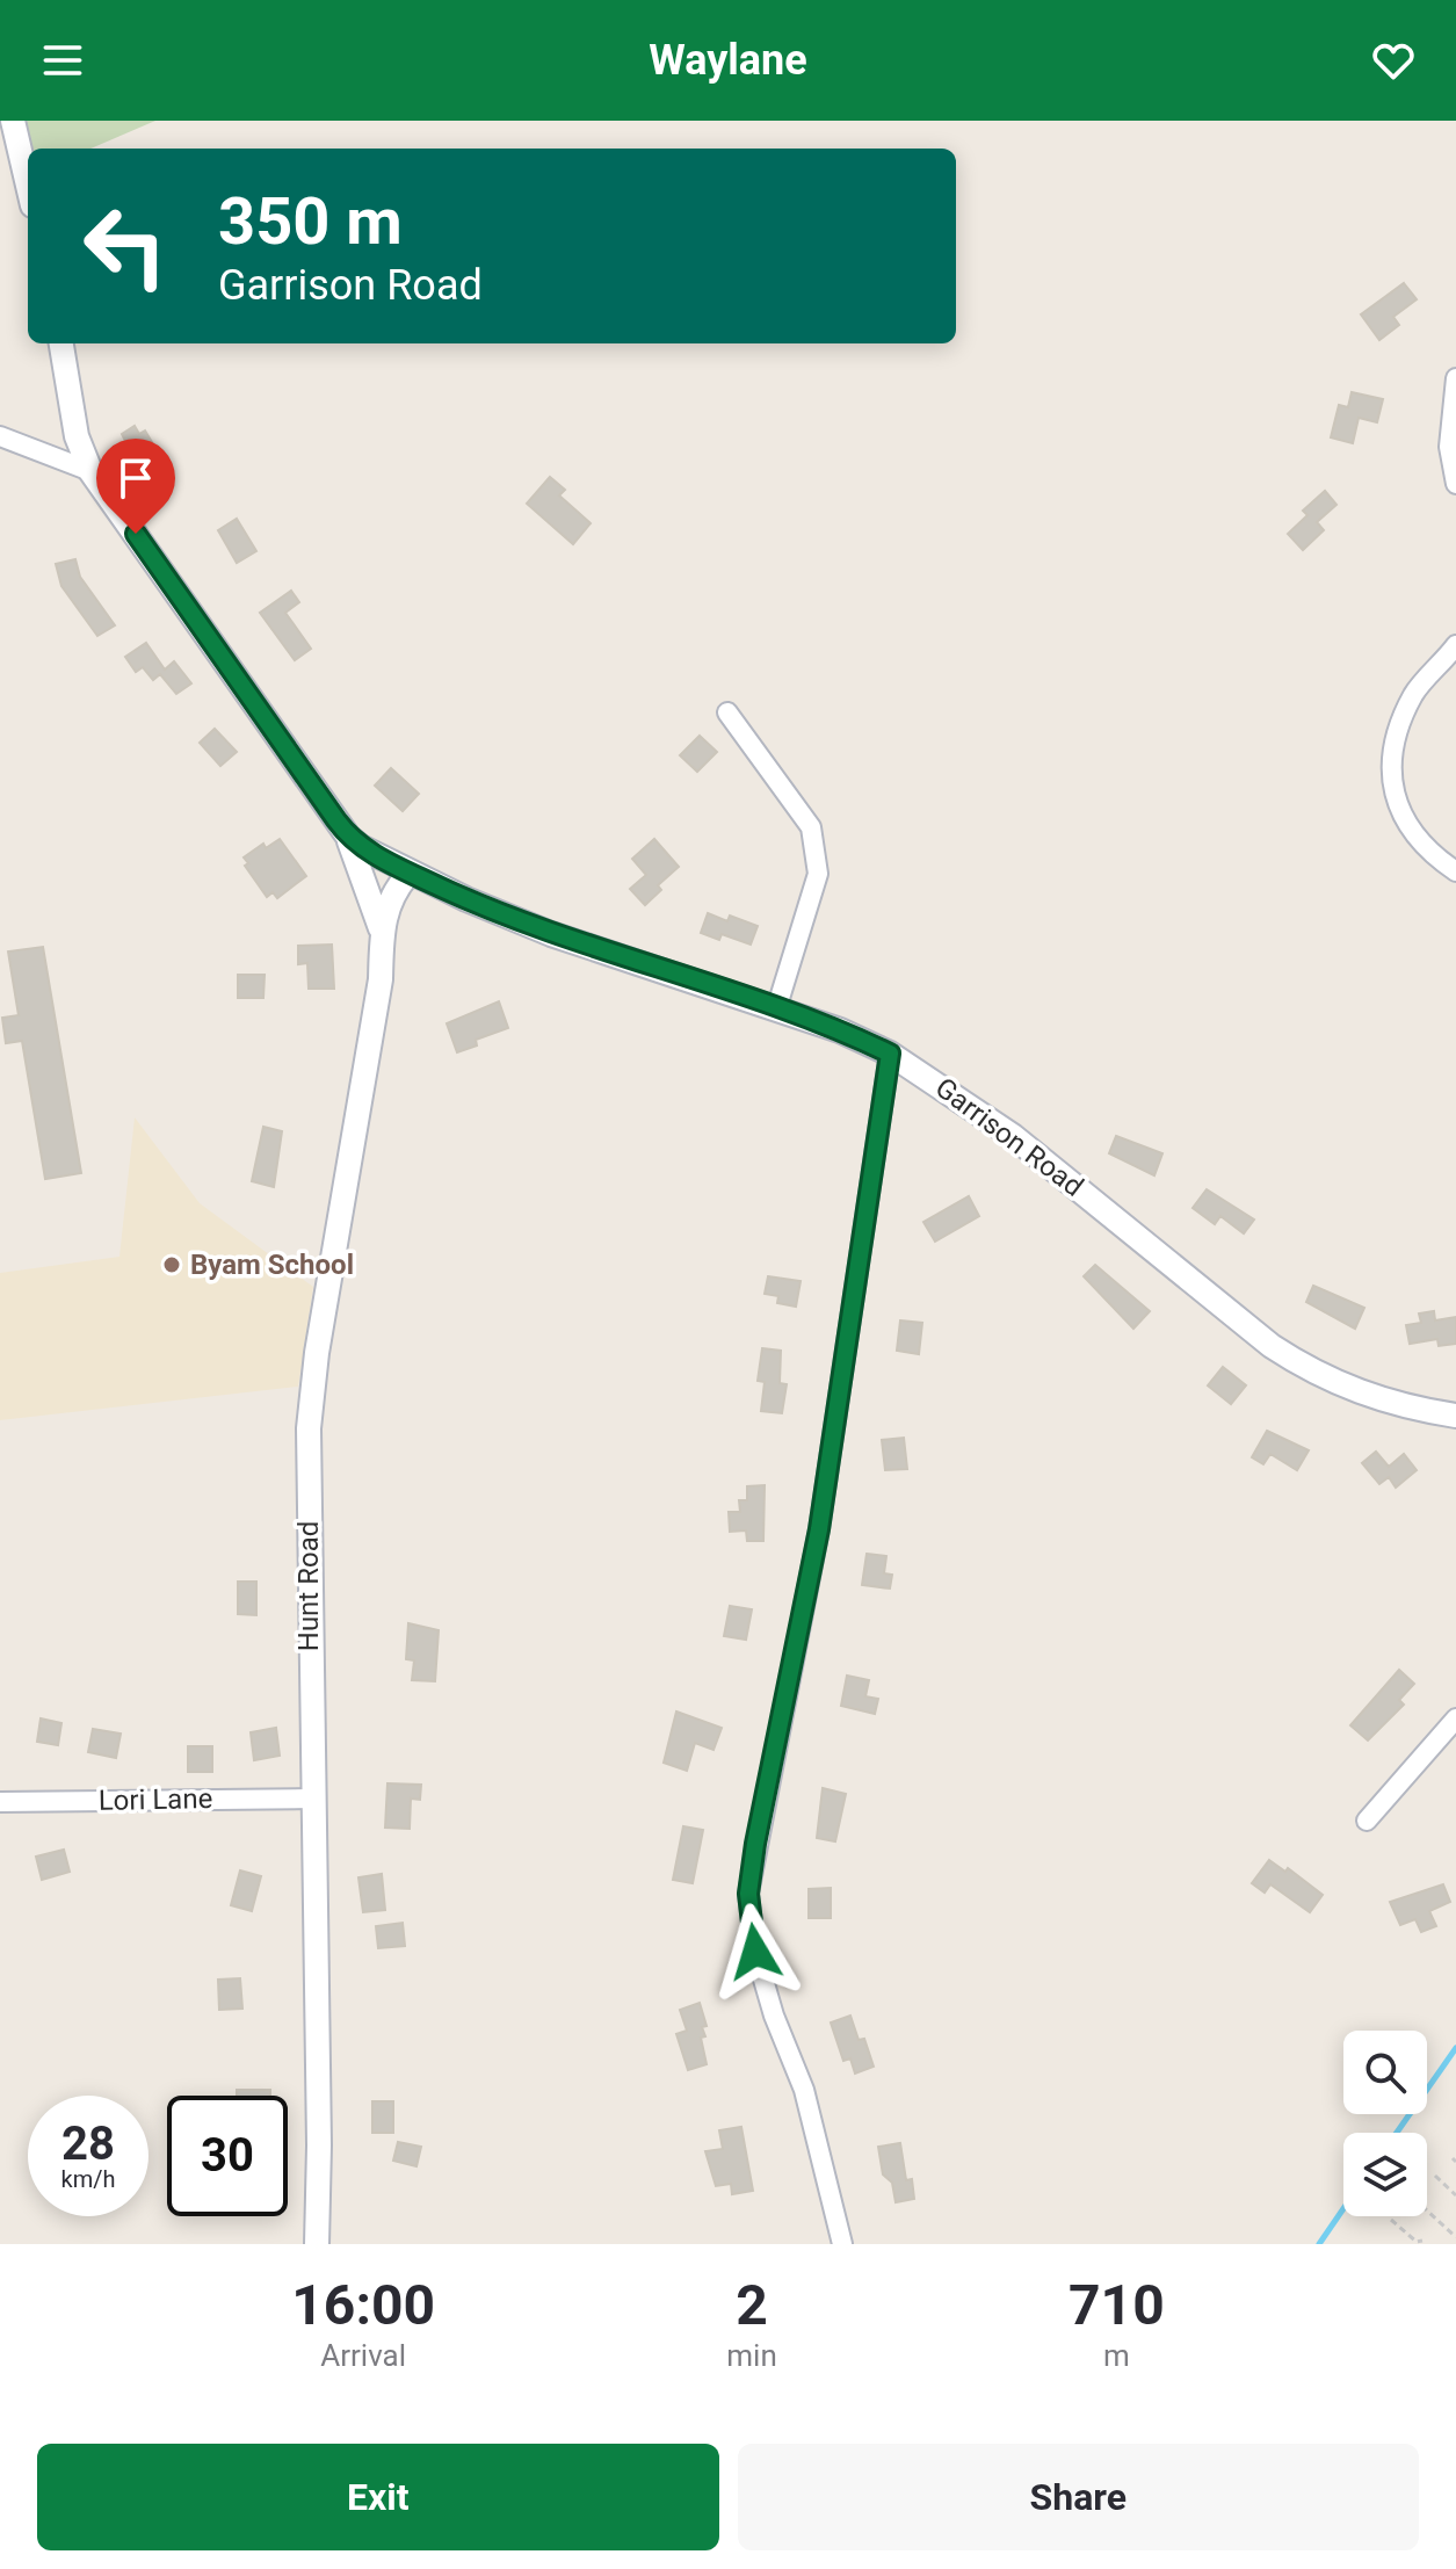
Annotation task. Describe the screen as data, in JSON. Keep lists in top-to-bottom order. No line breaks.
{"streets":{"street":["Garrison Road","Hunt Road","Lori Lane"]},"crossings":[["Garrison Road","Hunt Road"],["Hunt Road","Lori Lane"]],"places":["Byam School"],"page":{"header":"Waylane","turn":["350 m","Garrison Road"],"speed":"28 km/h","limit":"30","eta":["16:00","Arrival","2","min","710","m"],"buttons":["Exit","Share"]}}
